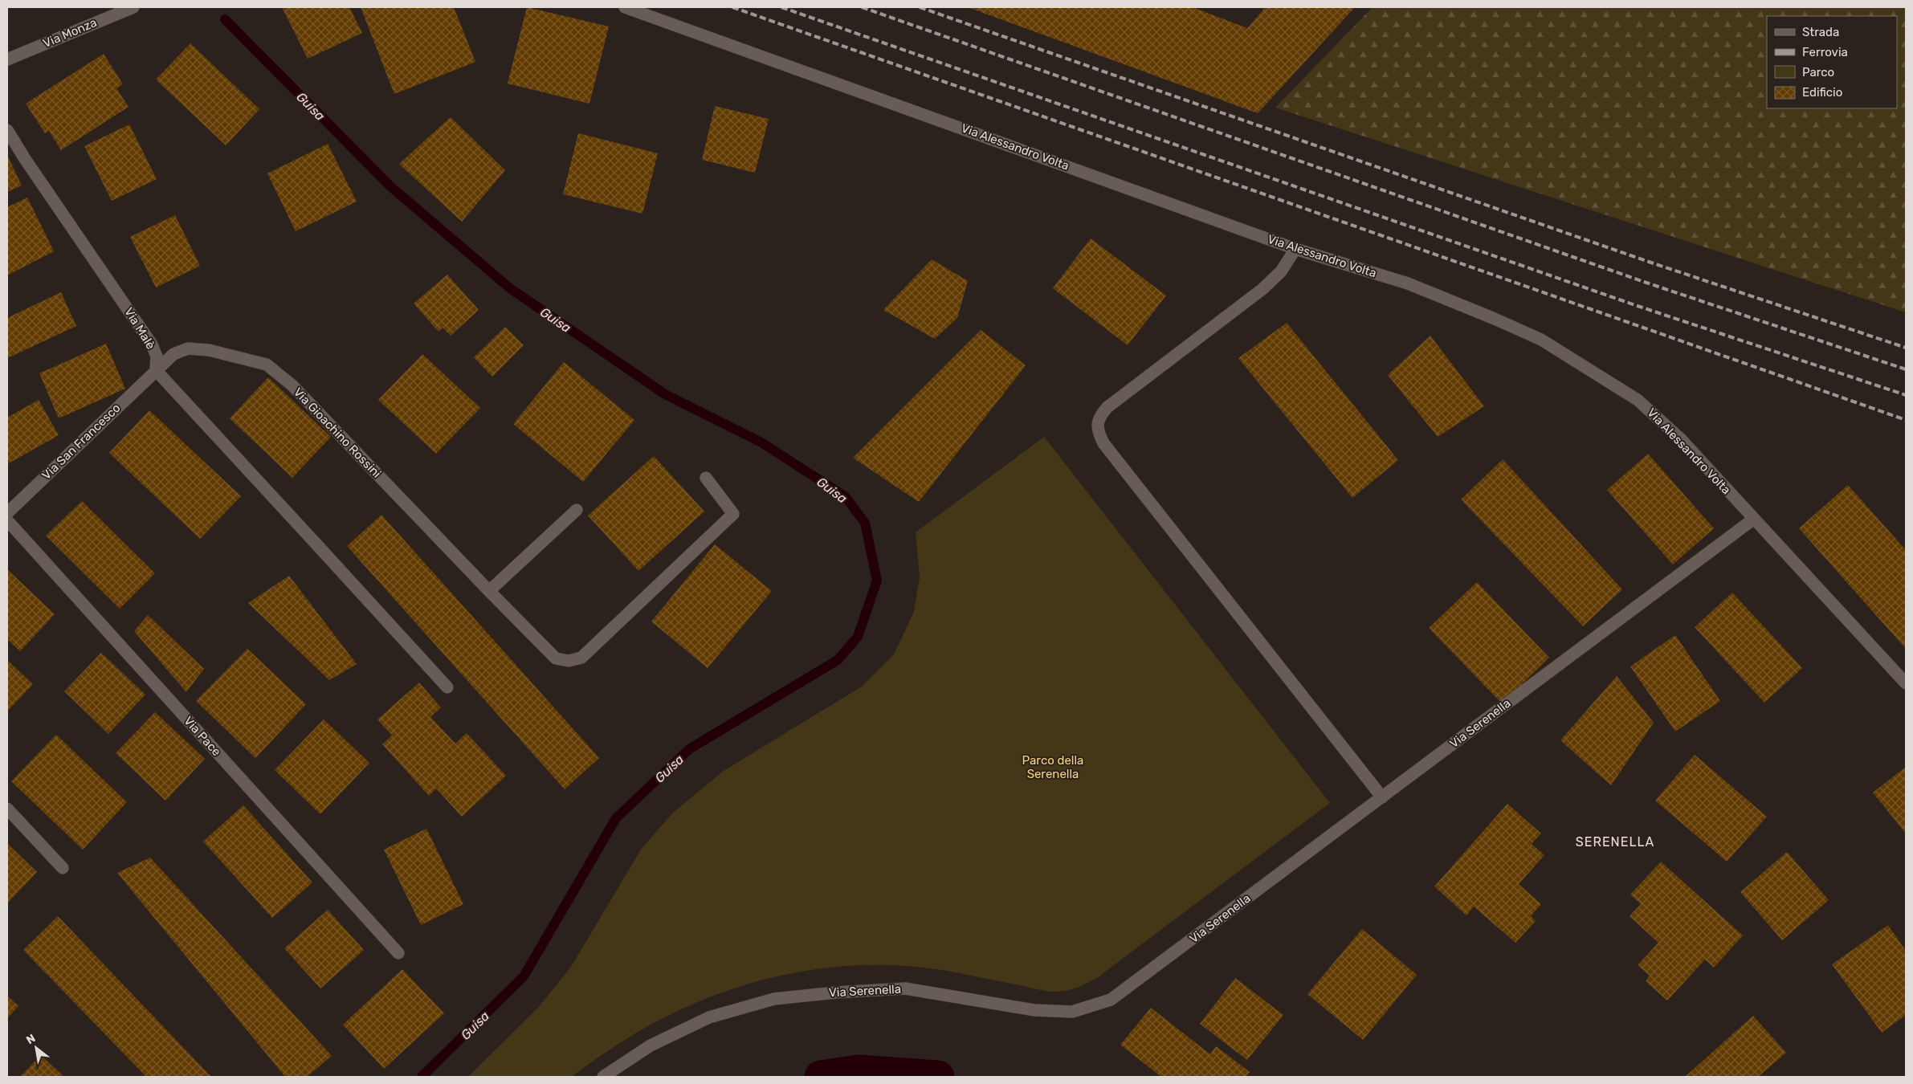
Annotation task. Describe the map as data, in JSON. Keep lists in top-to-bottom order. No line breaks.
{"streets":{"street":["Via Monza","Via Alessandro Volta","Via Malè","Via Gioachino Rossini","Via San Francesco","Via Serenella","Via Pace"]},"crossings":[["Via Alessandro Volta","Via Serenella"],["Via Malè","Via Gioachino Rossini"],["Via Malè","Via San Francesco"],["Via Gioachino Rossini","Via San Francesco"]],"districts":["SERENELLA"],"water":["Guisa"],"parks":["Parco della Serenella"],"legend":["Strada","Ferrovia","Parco","Edificio"],"north":"top left"}
